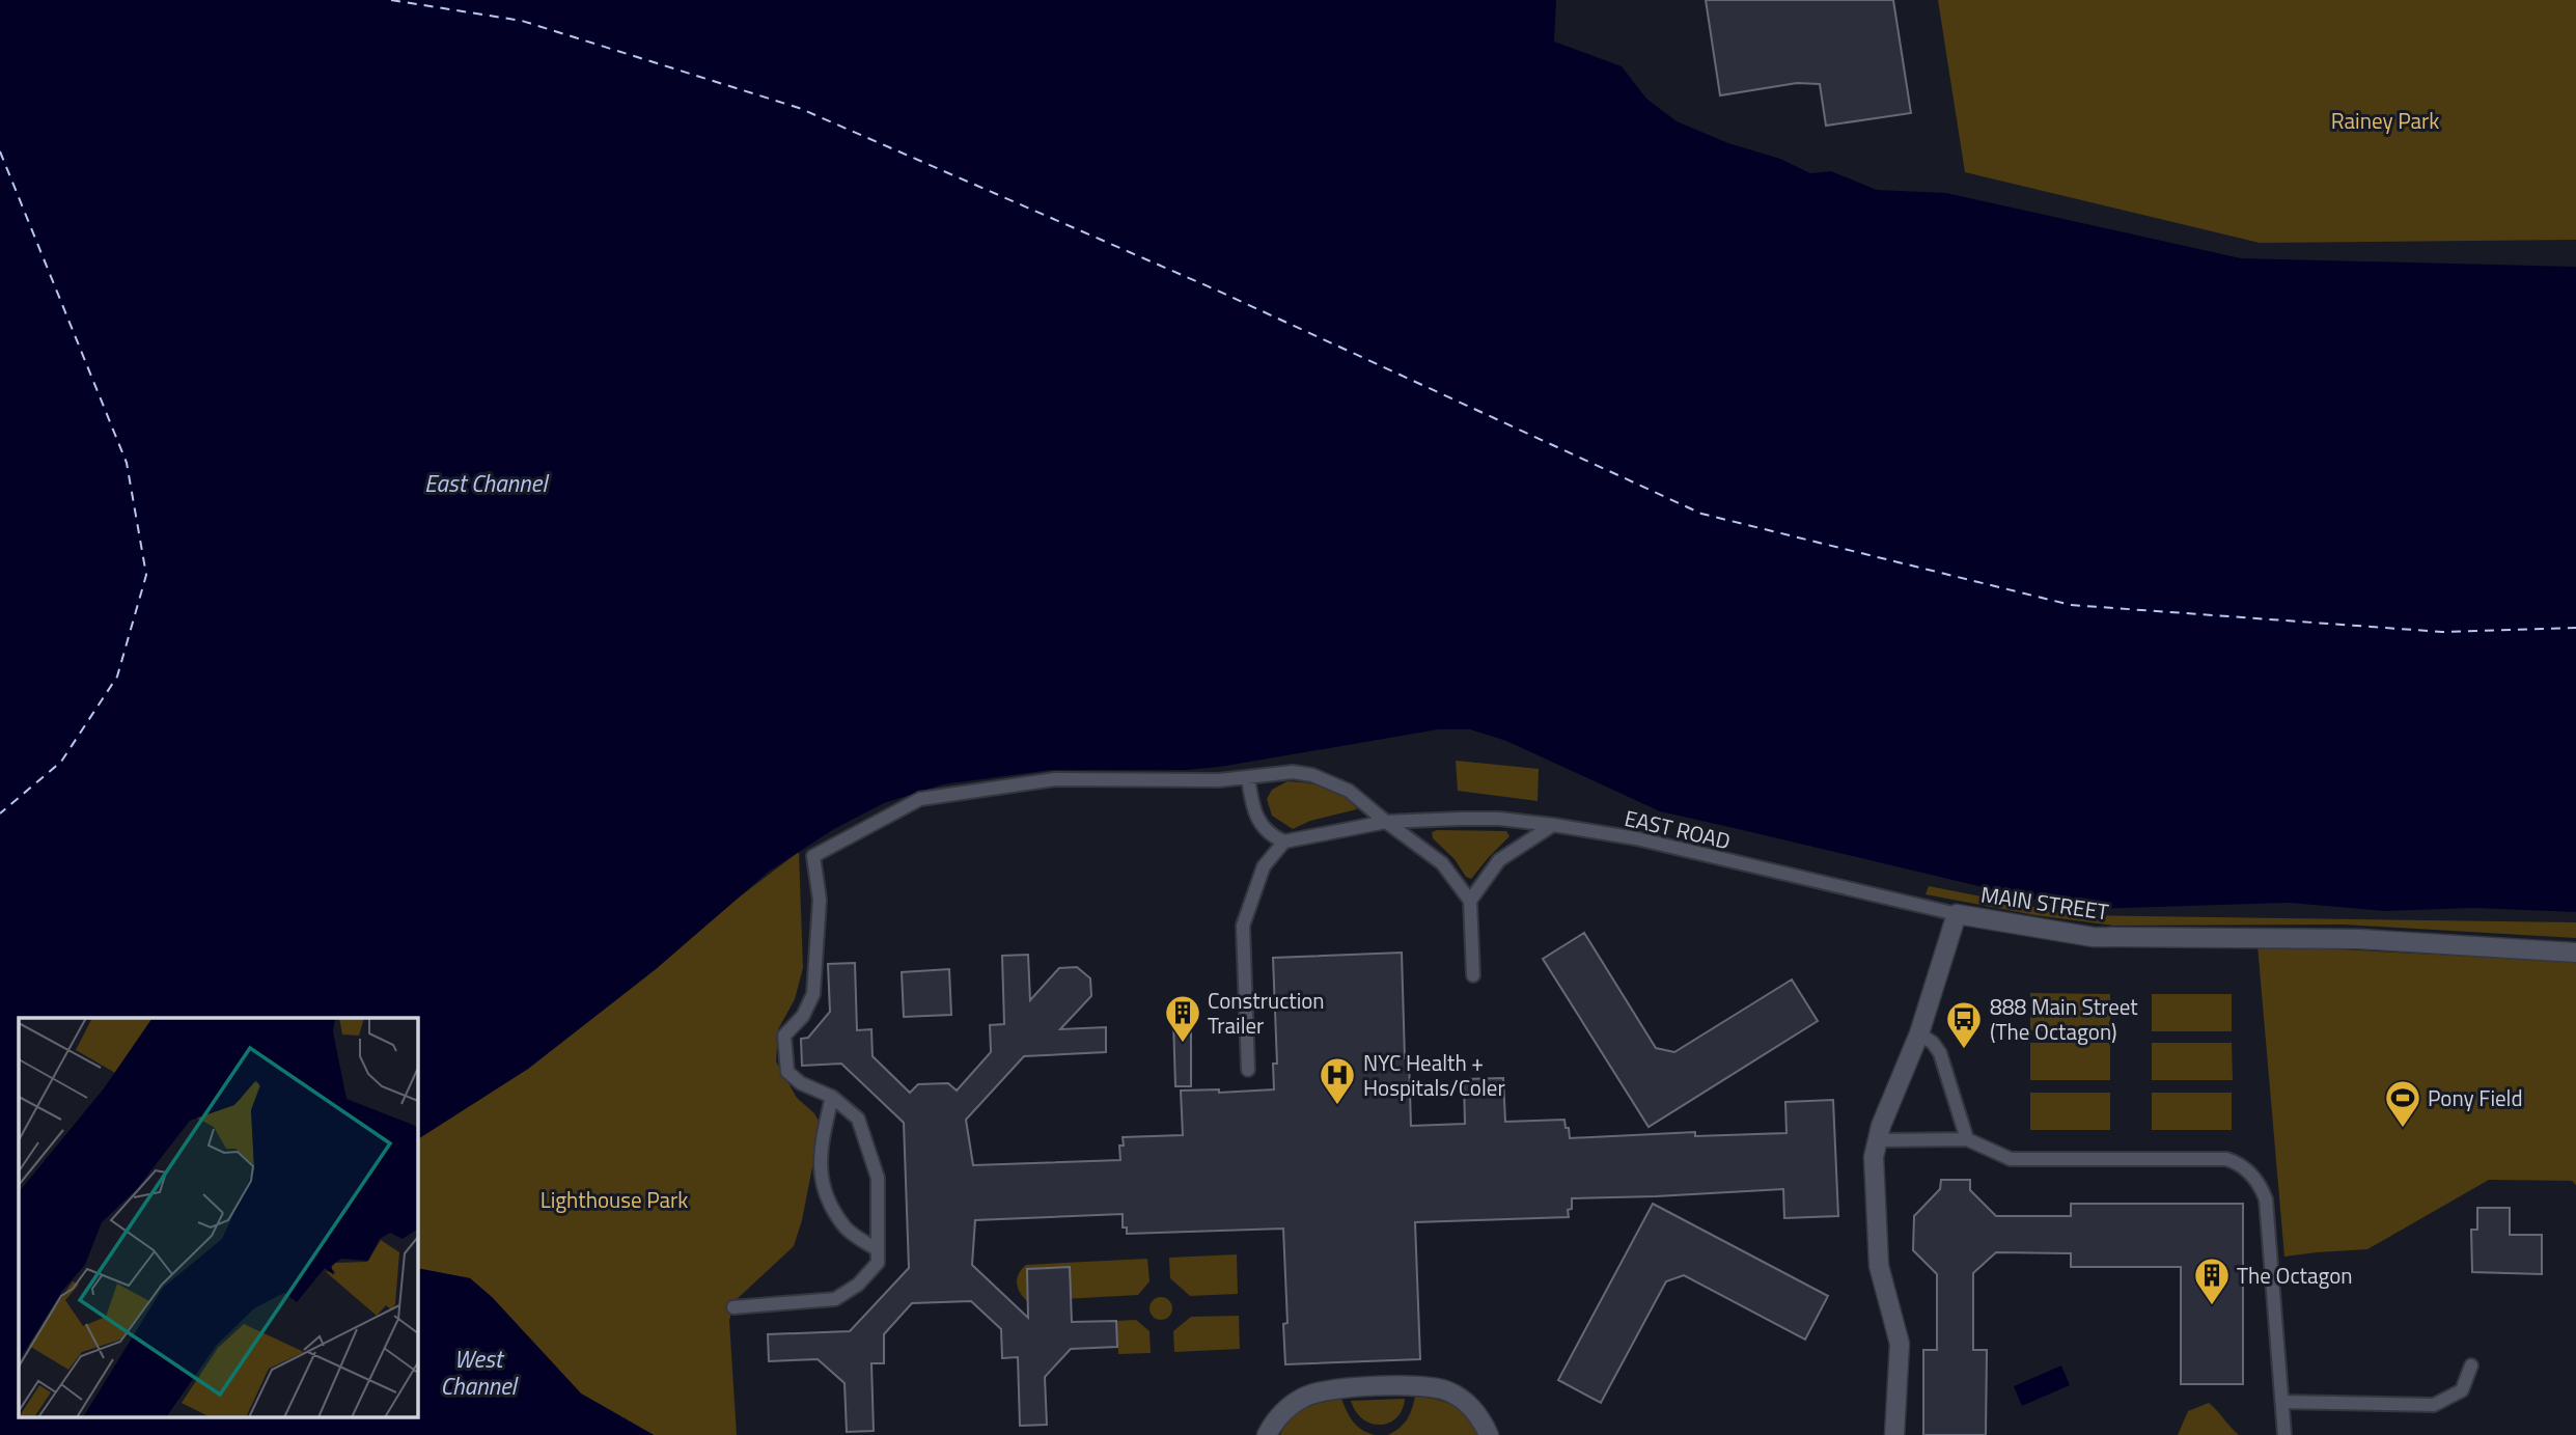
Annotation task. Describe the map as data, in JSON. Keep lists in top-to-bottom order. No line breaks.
{"streets":{"street":["MAIN STREET"],"lane":["EAST ROAD"]},"crossings":[["EAST ROAD","MAIN STREET"]],"water":["East Channel","West Channel"],"parks":["Rainey Park","Lighthouse Park"],"places":{"building":["Construction Trailer","The Octagon"],"bus stop":["888 Main Street (The Octagon)"],"hospital":["NYC Health + Hospitals/Coler"],"sports":["Pony Field"]}}
